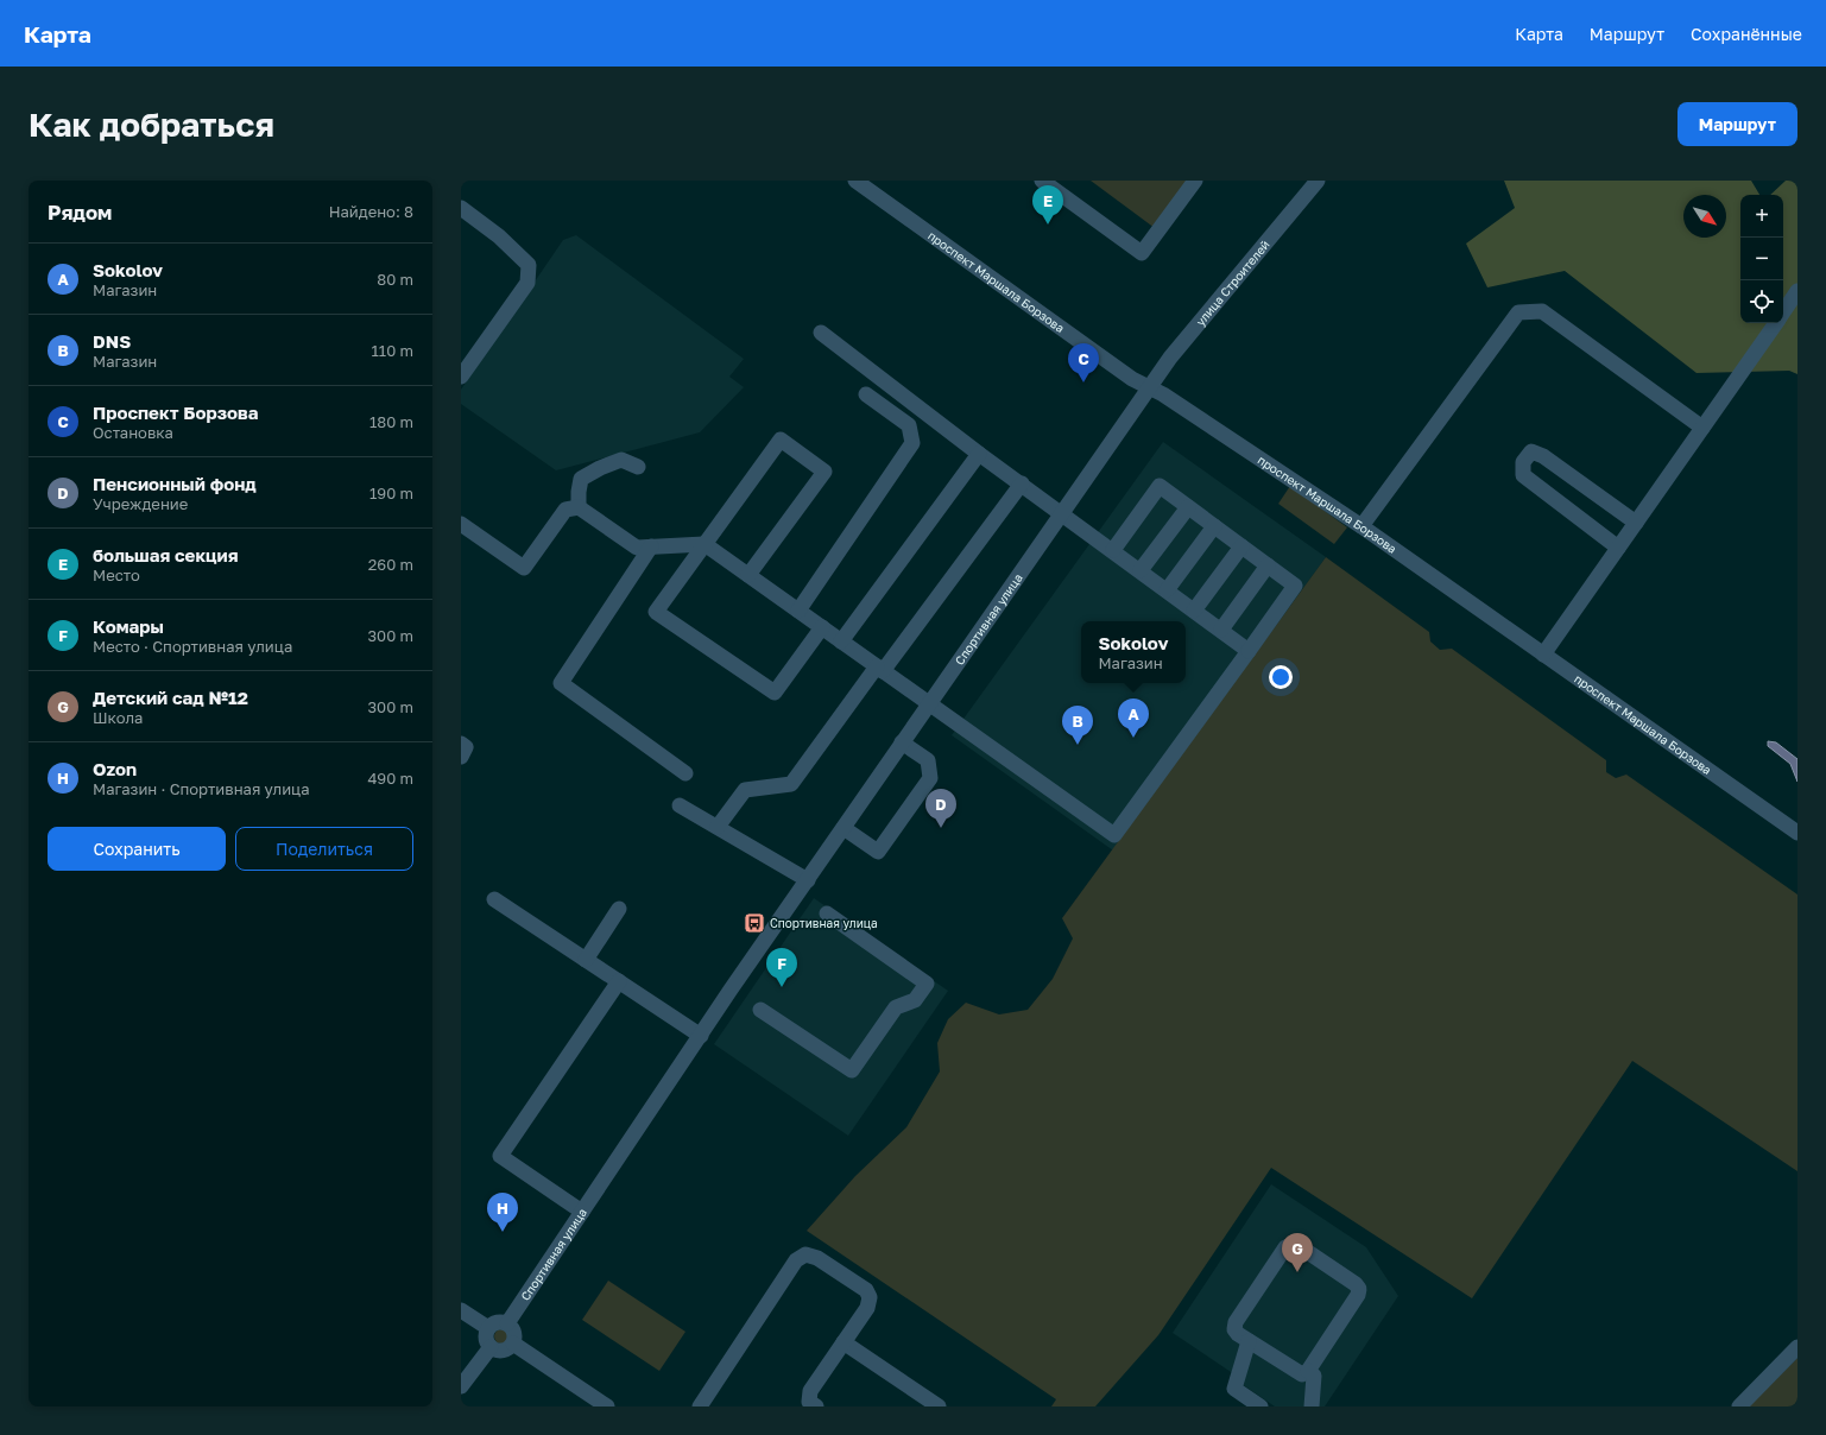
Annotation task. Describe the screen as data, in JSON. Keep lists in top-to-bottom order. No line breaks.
{"streets":{"street":["проспект Маршала Борзова","улица Строителей","Спортивная улица"]},"crossings":[["проспект Маршала Борзова","улица Строителей"],["проспект Маршала Борзова","Спортивная улица"],["улица Строителей","Спортивная улица"]],"places":{"bus stop":["Спортивная улица"]},"north":"bottom right","page":{"header":"Карта","nav":["Карта","Маршрут","Сохранённые"],"buttons":["Маршрут",["Сохранить","Поделиться"]],"title":"Как добраться","heading":["Рядом","Найдено: 8"],"pins":["E","C","A","B","D","F","H","G"],"map_buttons":["+","−"],"list":[{"mark":"A","name":"Sokolov","note":"Магазин","value":"80 m"},{"mark":"B","name":"DNS","note":"Магазин","value":"110 m"},{"mark":"C","name":"Проспект Борзова","note":"Остановка","value":"180 m"},{"mark":"D","name":"Пенсионный фонд","note":"Учреждение","value":"190 m"},{"mark":"E","name":"большая секция","note":"Место","value":"260 m"},{"mark":"F","name":"Комары","note":"Место · Спортивная улица","value":"300 m"},{"mark":"G","name":"Детский сад №12","note":"Школа","value":"300 m"},{"mark":"H","name":"Ozon","note":"Магазин · Спортивная улица","value":"490 m"}],"popup":["Sokolov","Магазин"]}}
